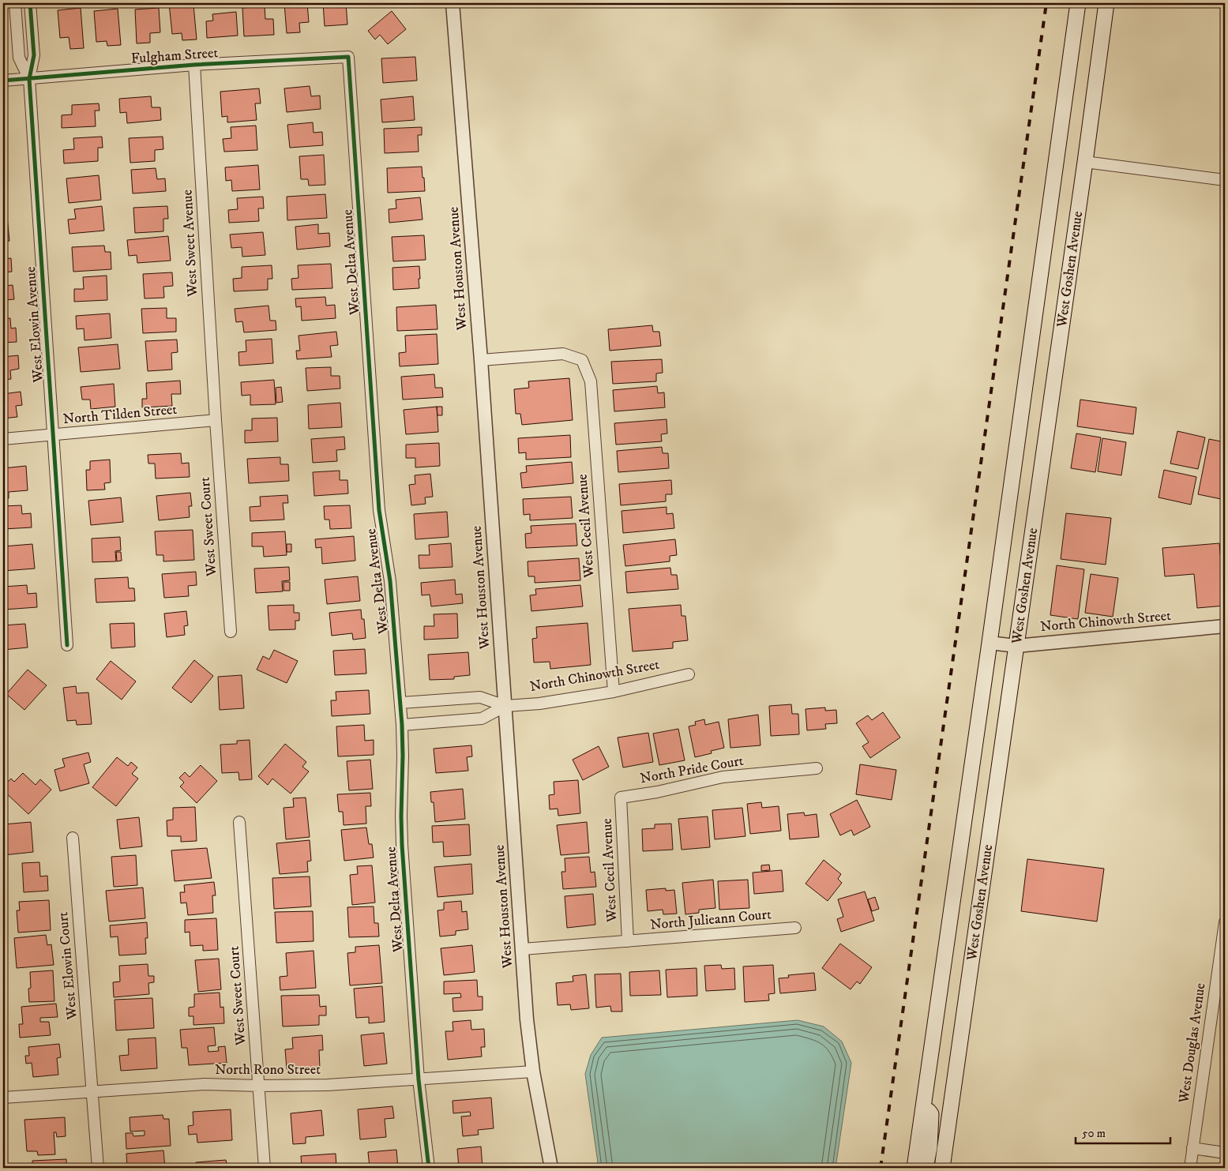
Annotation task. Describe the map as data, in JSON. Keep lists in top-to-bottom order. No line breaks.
{"streets":{"main road":["West Goshen Avenue"],"street":["Fulgham Street","West Sweet Avenue","West Delta Avenue","West Houston Avenue","West Elowin Avenue","North Tilden Street","West Cecil Avenue","West Sweet Court","North Chinowth Street","North Pride Court","North Julieann Court","West Elowin Court","West Douglas Avenue","North Rono Street"]},"crossings":[["Fulgham Street","West Sweet Avenue"],["Fulgham Street","West Delta Avenue"],["Fulgham Street","West Elowin Avenue"],["West Sweet Avenue","North Tilden Street"],["West Sweet Avenue","West Sweet Court"],["West Delta Avenue","North Chinowth Street"],["West Delta Avenue","North Rono Street"],["West Houston Avenue","West Cecil Avenue"],["West Houston Avenue","North Chinowth Street"],["West Houston Avenue","North Julieann Court"],["West Houston Avenue","North Rono Street"],["West Goshen Avenue","North Chinowth Street"],["West Elowin Avenue","North Tilden Street"],["North Tilden Street","West Sweet Court"],["West Cecil Avenue","North Chinowth Street"],["West Cecil Avenue","North Pride Court"],["West Cecil Avenue","North Julieann Court"],["West Sweet Court","North Rono Street"],["West Elowin Court","North Rono Street"]],"scale_bar":"50 m"}
